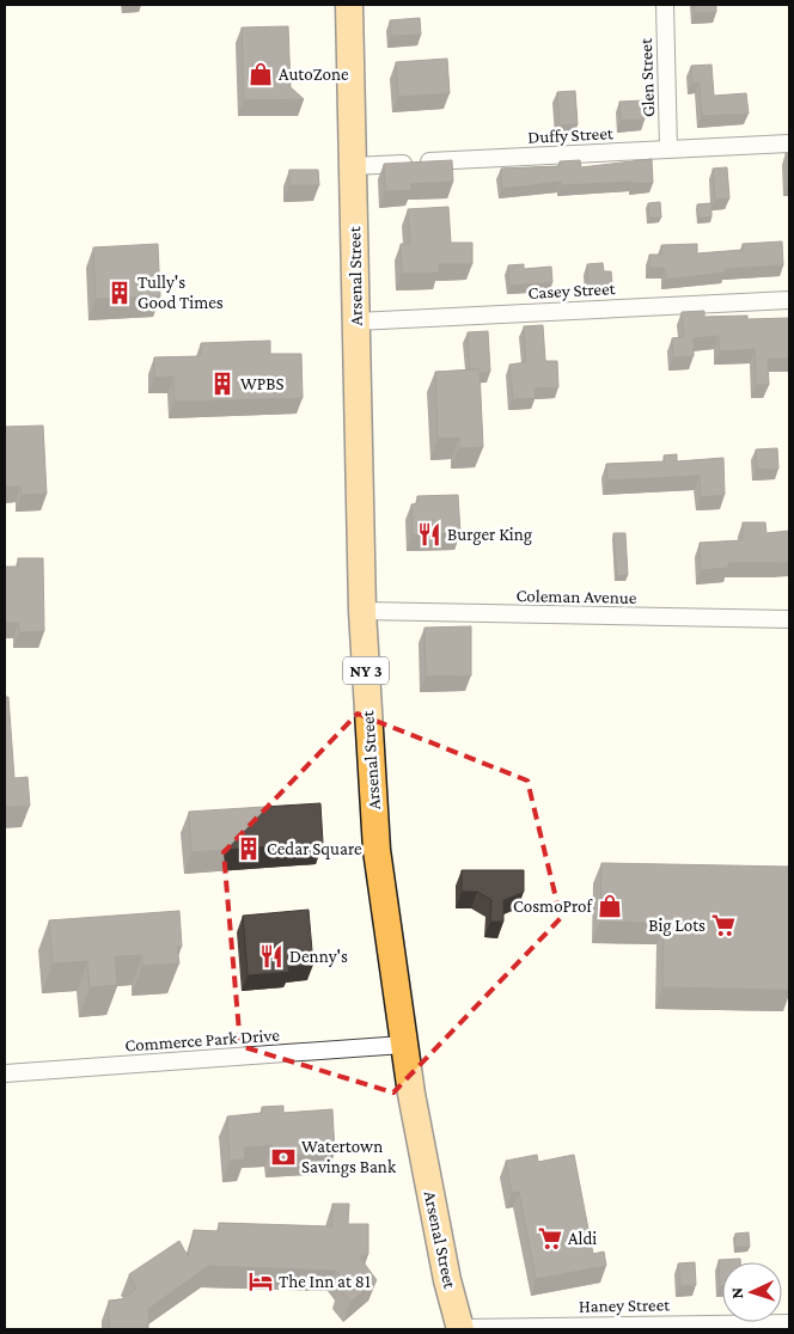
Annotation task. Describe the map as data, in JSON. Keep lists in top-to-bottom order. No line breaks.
{"streets":{"highway":["Arsenal Street","NY 3"],"street":["Glen Street","Duffy Street","Casey Street","Coleman Avenue","Commerce Park Drive","Haney Street"]},"crossings":[["Glen Street","Duffy Street"],["Duffy Street","Arsenal Street"],["Arsenal Street","Casey Street"],["Arsenal Street","Coleman Avenue"],["Arsenal Street","Commerce Park Drive"],["Arsenal Street","Haney Street"]],"places":{"shop":["AutoZone","CosmoProf"],"building":["Tully's Good Times","WPBS","Cedar Square"],"restaurant":["Burger King","Denny's"],"supermarket":["Big Lots","Aldi"],"bank":["Watertown Savings Bank"],"hotel":["The Inn at 81"]},"north":"left"}
